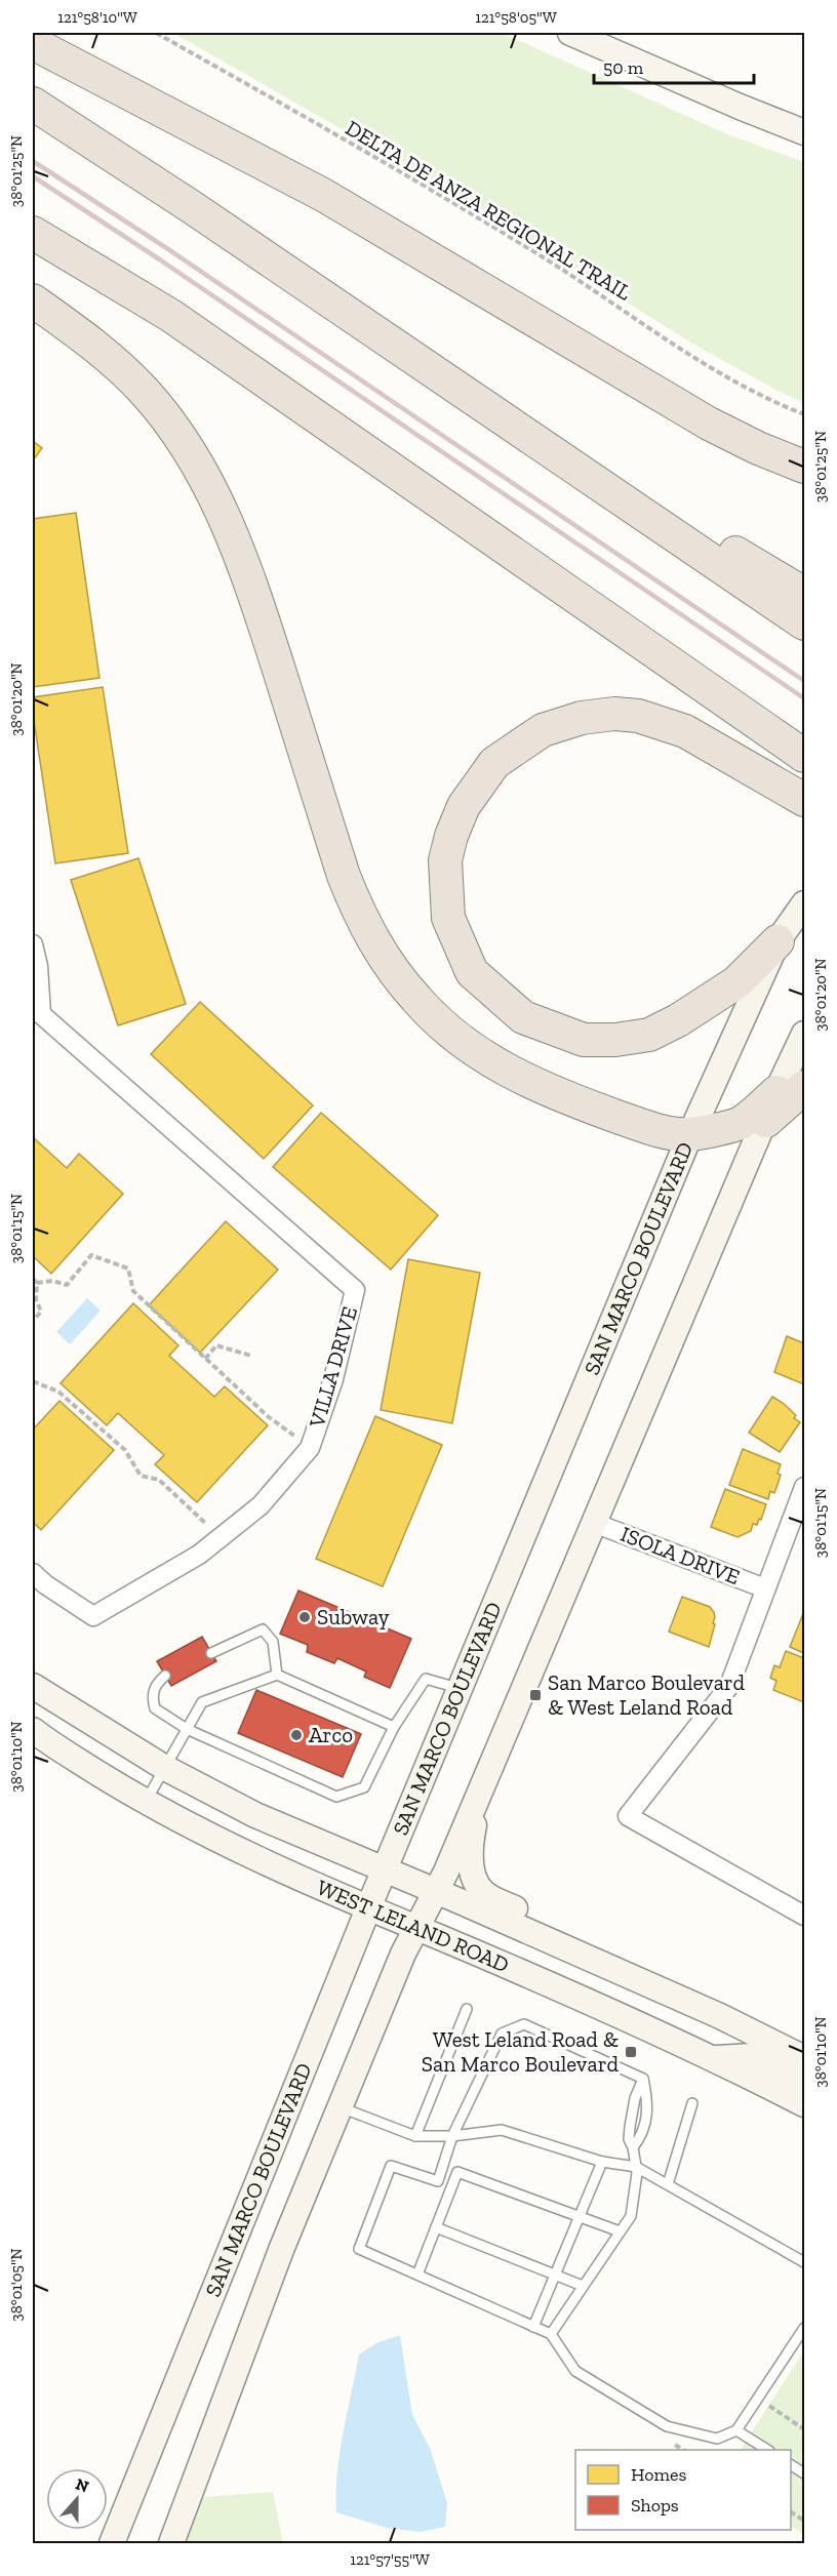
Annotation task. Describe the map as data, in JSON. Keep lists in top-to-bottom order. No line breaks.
{"streets":{"main road":["SAN MARCO BOULEVARD","WEST LELAND ROAD"],"street":["VILLA DRIVE","ISOLA DRIVE"],"path":["DELTA DE ANZA REGIONAL TRAIL"]},"crossings":[["SAN MARCO BOULEVARD","WEST LELAND ROAD"]],"places":{"other":["Subway","Arco"],"transit":["San Marco Boulevard & West Leland Road","West Leland Road & San Marco Boulevard"]},"legend":["Homes","Shops"],"scale_bar":"50 m","north":"top","coordinates":["121°58'10\"W","121°58'05\"W","38°01'25\"N","38°01'20\"N","38°01'15\"N","38°01'10\"N","38°01'05\"N","121°57'55\"W"]}
